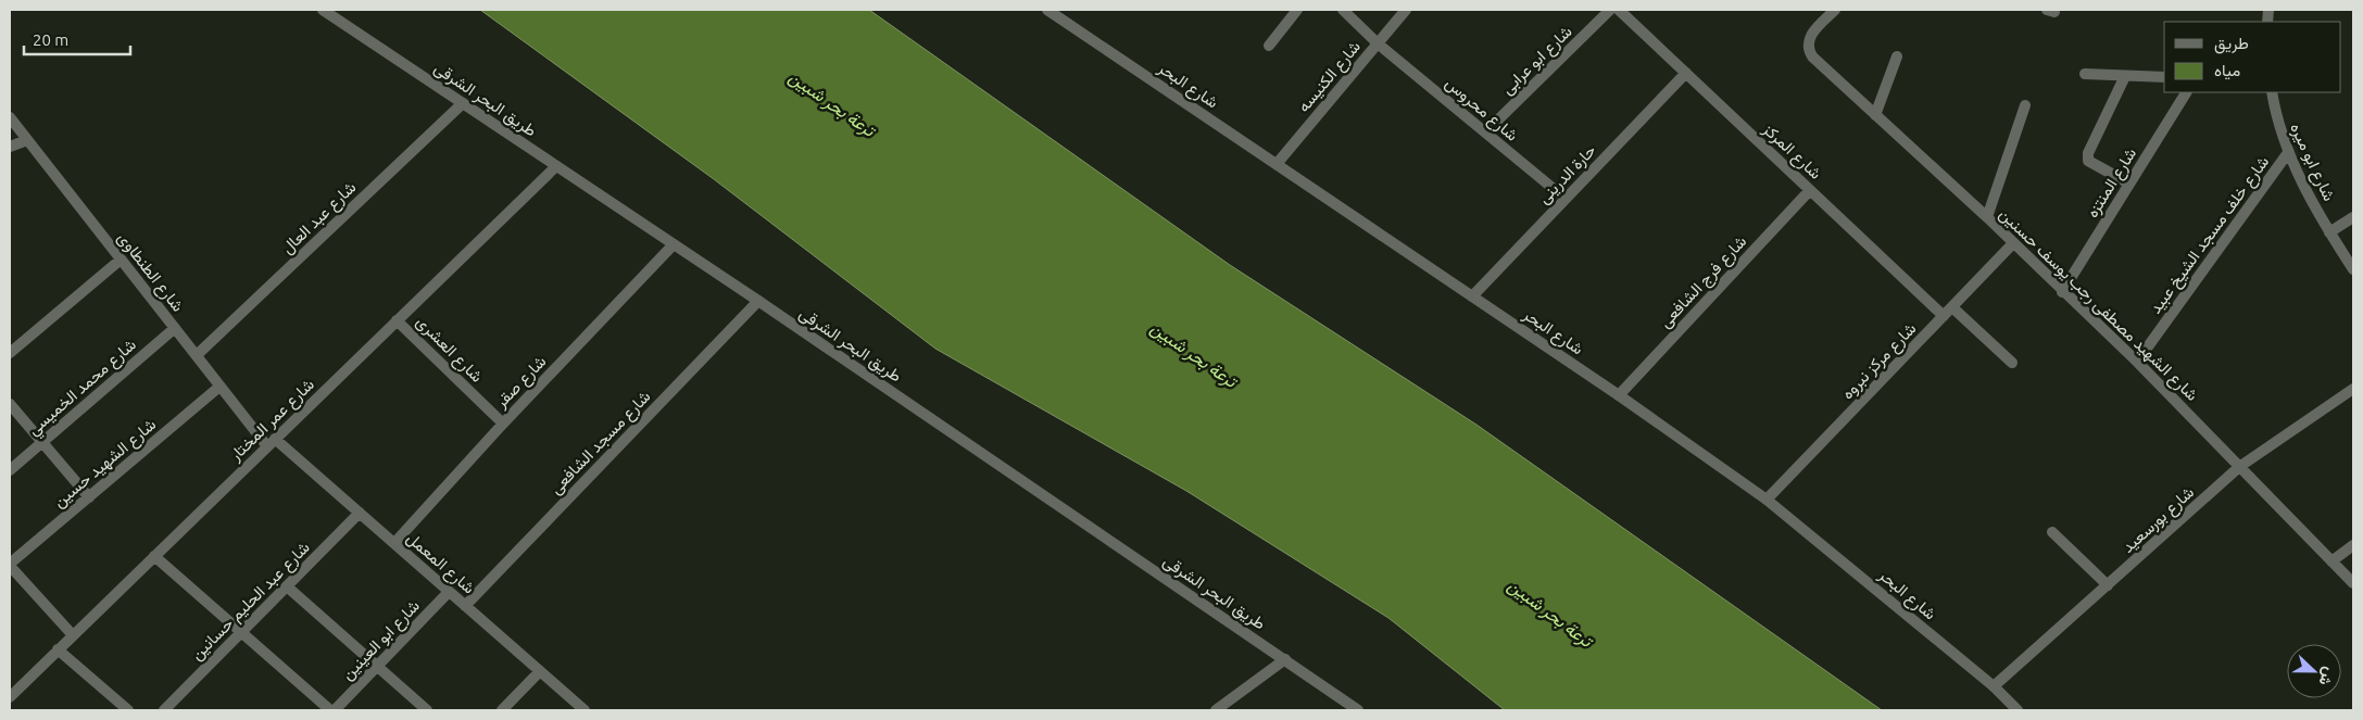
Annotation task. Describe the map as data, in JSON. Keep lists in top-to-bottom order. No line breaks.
{"streets":{"street":["شارع ابو عرابى","شارع الكنيسه","شارع البحر","طريق البحر الشرقى","شارع محروس","شارع المركز","شارع ابو ميره","حارة الدرينى","شارع المنتزه","شارع عبد العال","شارع خلف مسجد الشيخ عبيد","شارع الطنطاوى","شارع فرج الشافعى","شارع الشهيد مصطفى رجب يوسف حسنين","شارع العشرى","شارع مركز نبروه","شارع صقر","شارع محمد الخميسي","شارع عمر المختار","شارع مسجد الشافعى","شارع الشهيد حسين","شارع بورسعيد","شارع المعمل","شارع عبد الحليم حسانين","شارع ابو العينين"]},"crossings":[["شارع ابو عرابى","شارع محروس"],["شارع الكنيسه","شارع البحر"],["شارع الكنيسه","شارع محروس"],["شارع البحر","حارة الدرينى"],["شارع البحر","شارع فرج الشافعى"],["شارع البحر","شارع مركز نبروه"],["شارع البحر","شارع بورسعيد"],["طريق البحر الشرقى","شارع عبد العال"],["طريق البحر الشرقى","شارع صقر"],["طريق البحر الشرقى","شارع عمر المختار"],["طريق البحر الشرقى","شارع مسجد الشافعى"],["شارع محروس","حارة الدرينى"],["شارع المركز","حارة الدرينى"],["شارع المركز","شارع فرج الشافعى"],["شارع المركز","شارع مركز نبروه"],["شارع ابو ميره","شارع خلف مسجد الشيخ عبيد"],["شارع المنتزه","شارع الشهيد مصطفى رجب يوسف حسنين"],["شارع عبد العال","شارع الطنطاوى"],["شارع خلف مسجد الشيخ عبيد","شارع الشهيد مصطفى رجب يوسف حسنين"],["شارع الطنطاوى","شارع محمد الخميسي"],["شارع الطنطاوى","شارع عمر المختار"],["شارع الطنطاوى","شارع الشهيد حسين"],["شارع الطنطاوى","شارع المعمل"],["شارع الشهيد مصطفى رجب يوسف حسنين","شارع مركز نبروه"],["شارع الشهيد مصطفى رجب يوسف حسنين","شارع بورسعيد"],["شارع العشرى","شارع صقر"],["شارع العشرى","شارع عمر المختار"],["شارع صقر","شارع المعمل"],["شارع عمر المختار","شارع المعمل"],["شارع مسجد الشافعى","شارع المعمل"],["شارع المعمل","شارع عبد الحليم حسانين"],["شارع المعمل","شارع ابو العينين"]],"water":["ترعة بحر شبين"],"legend":["طريق","مياه"],"scale_bar":"20 m","north":"right"}
